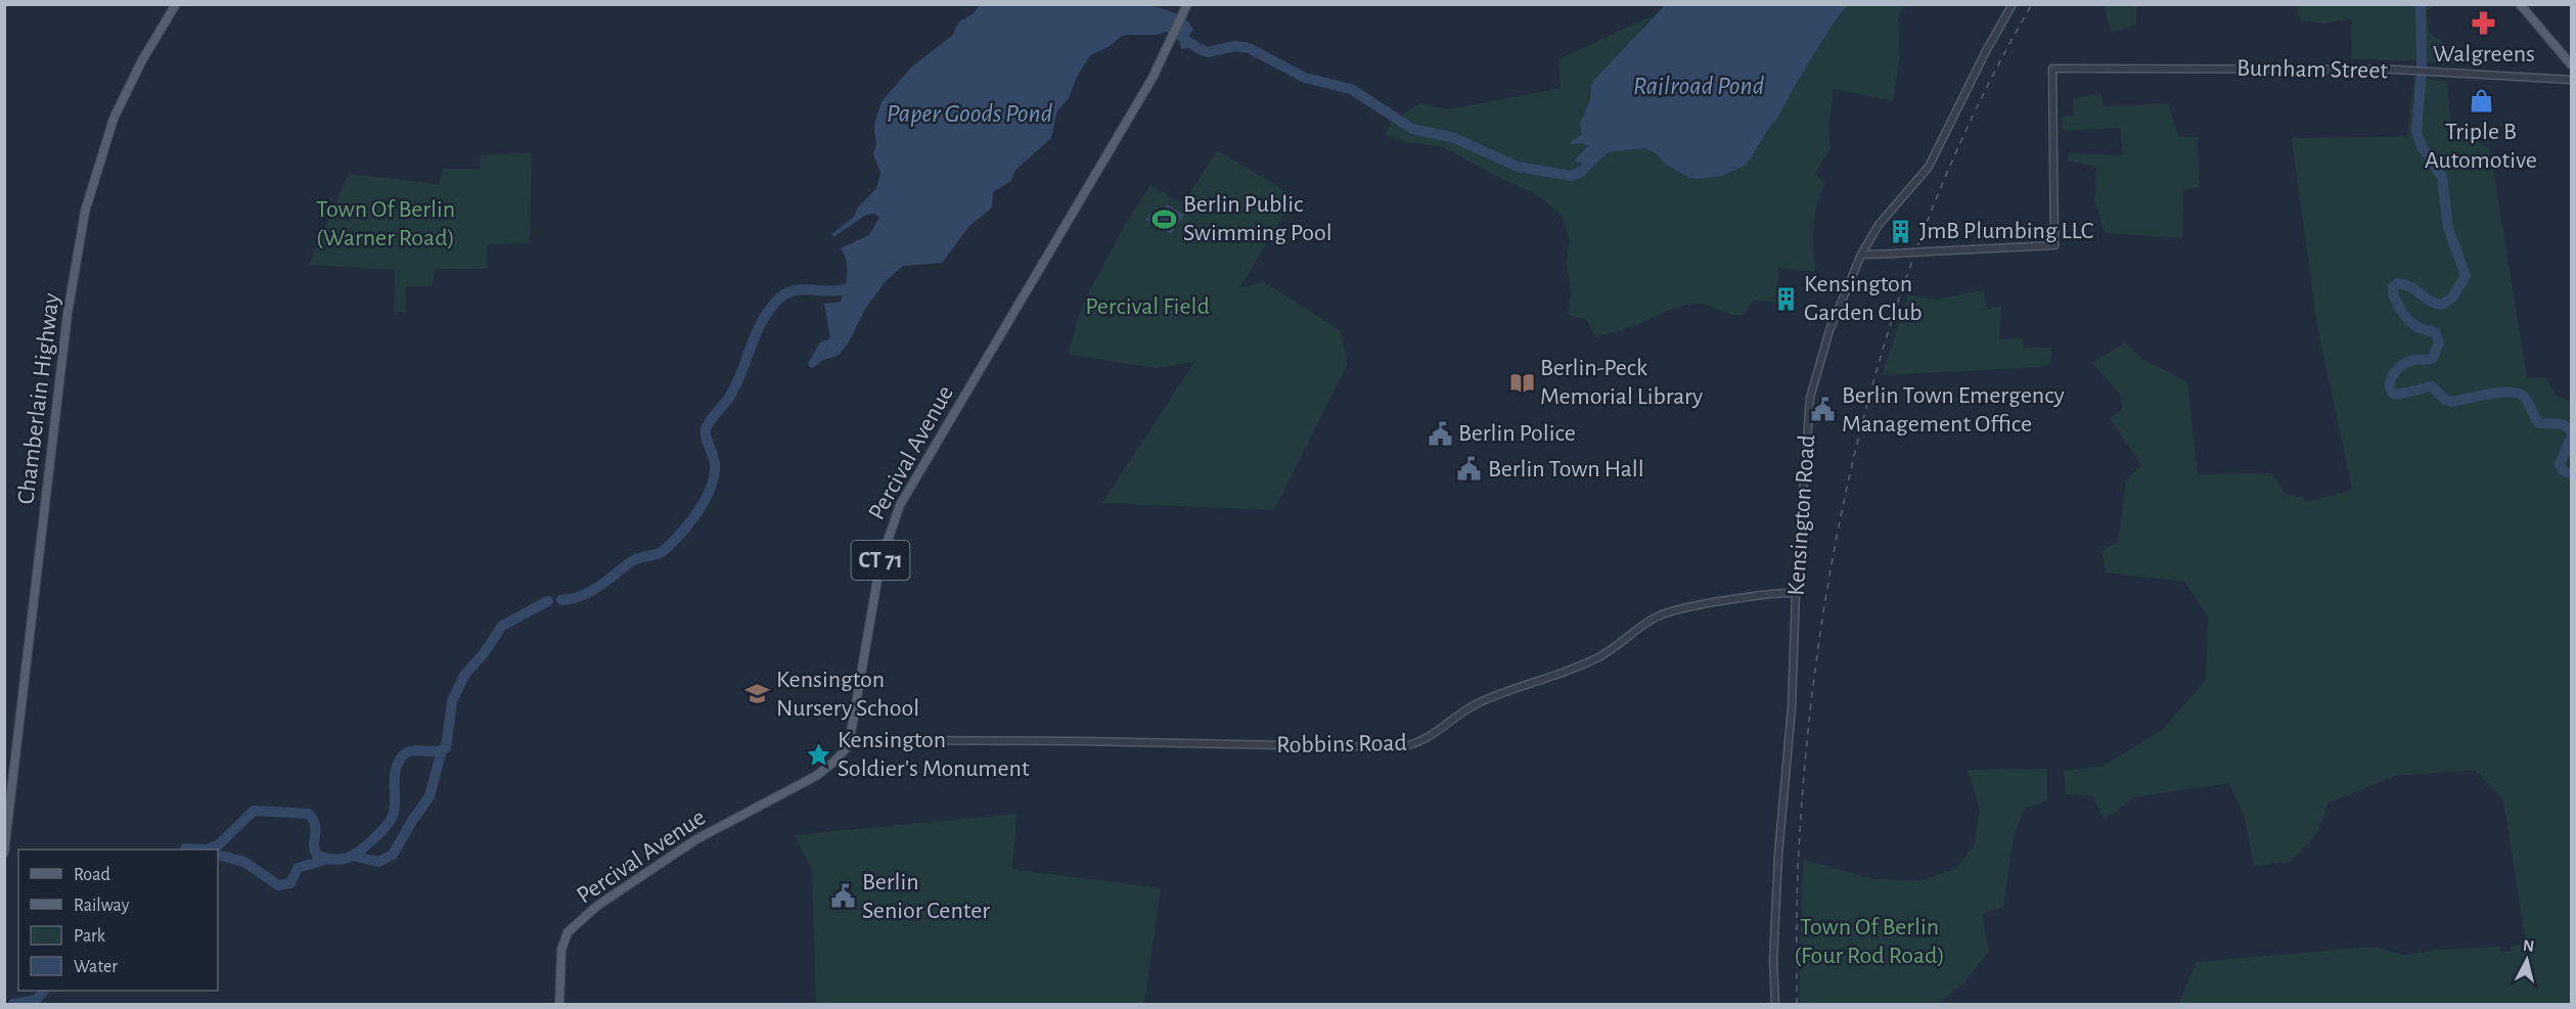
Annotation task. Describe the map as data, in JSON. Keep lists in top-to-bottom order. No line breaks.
{"streets":{"main road":["Chamberlain Highway","Percival Avenue","CT 71"],"street":["Burnham Street","Kensington Road","Robbins Road"]},"crossings":[["Burnham Street","Kensington Road"],["Percival Avenue","Robbins Road"],["Kensington Road","Robbins Road"]],"water":["Railroad Pond","Paper Goods Pond"],"parks":["Town Of Berlin (Warner Road)","Percival Field","Town Of Berlin (Four Rod Road)"],"places":{"pharmacy":["Walgreens"],"shop":["Triple B Automotive"],"sports":["Berlin Public Swimming Pool"],"building":["JmB Plumbing LLC","Kensington Garden Club"],"library":["Berlin-Peck Memorial Library"],"public building":["Berlin Town Emergency Management Office","Berlin Police","Berlin Town Hall","Berlin Senior Center"],"school or university":["Kensington Nursery School"],"place":["Kensington Soldier's Monument"]},"legend":["Road","Railway","Park","Water"],"north":"top"}
